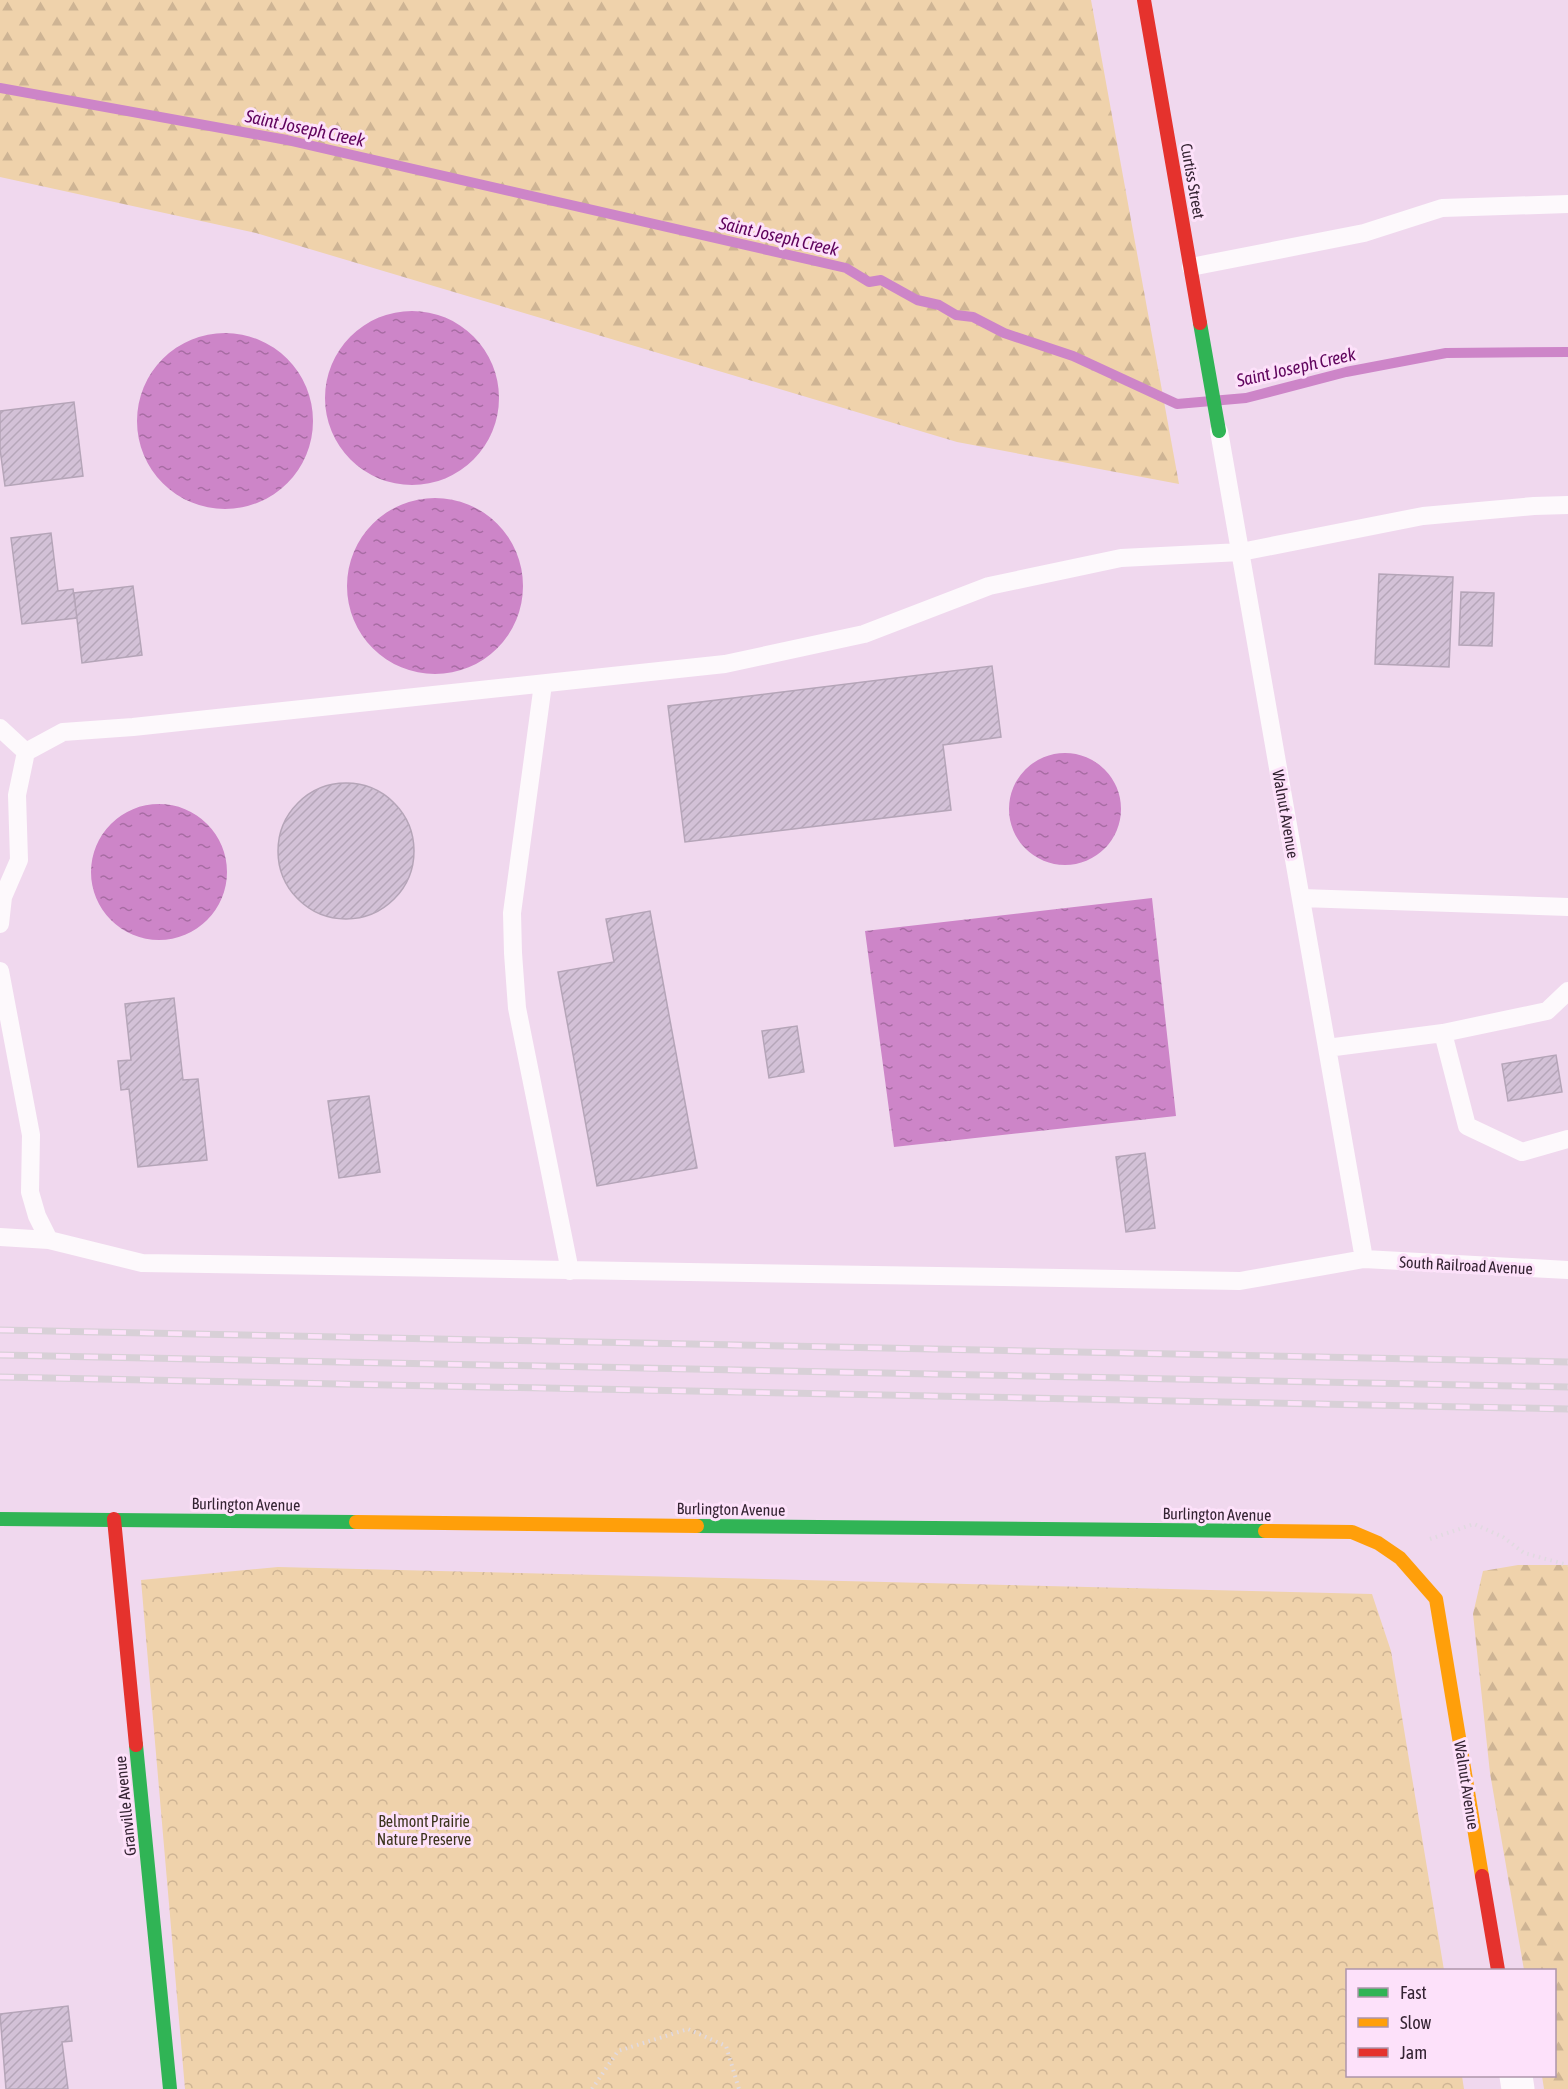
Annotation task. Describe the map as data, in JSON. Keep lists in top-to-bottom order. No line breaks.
{"streets":{"street":["Curtiss Street","Walnut Avenue","Burlington Avenue","Granville Avenue"],"lane":["South Railroad Avenue"]},"crossings":[["Curtiss Street","Walnut Avenue"],["Walnut Avenue","South Railroad Avenue"],["Walnut Avenue","Burlington Avenue"],["Burlington Avenue","Granville Avenue"]],"water":["Saint Joseph Creek"],"parks":["Belmont Prairie Nature Preserve"],"legend":["Fast","Slow","Jam"]}
